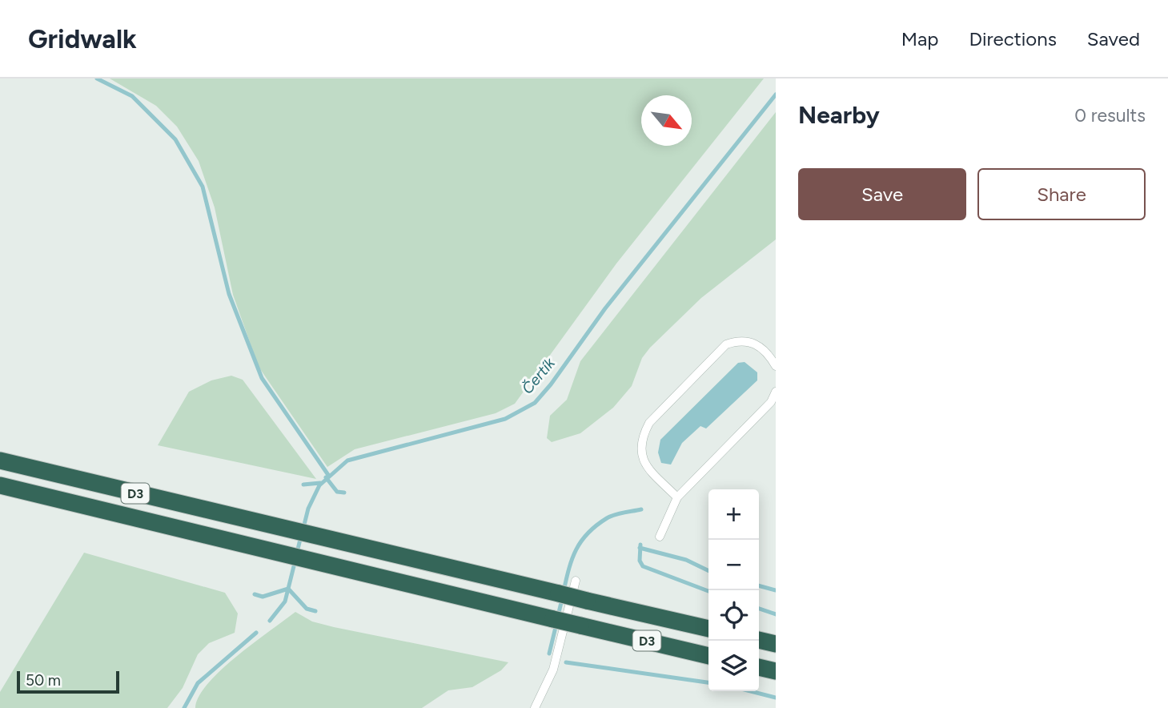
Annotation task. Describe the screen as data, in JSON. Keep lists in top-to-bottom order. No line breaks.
{"streets":{"highway":["D3"]},"water":["Čertík"],"scale_bar":"50 m","north":"bottom right","page":{"header":"Gridwalk","nav":["Map","Directions","Saved"],"heading":["Nearby","0 results"],"buttons":["Save","Share"],"map_buttons":["+","−"],"scale":"50 m"}}
